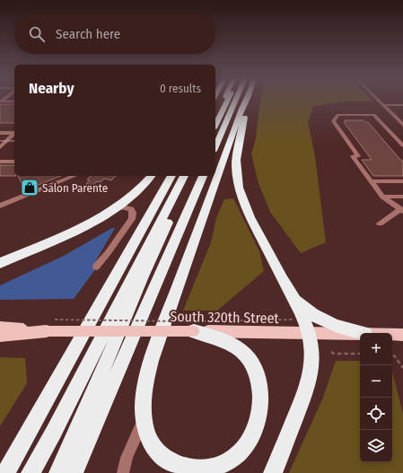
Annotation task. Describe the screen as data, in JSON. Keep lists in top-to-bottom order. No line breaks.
{"streets":{"main road":["South 320th Street"]},"places":{"shop":["Salon Parente"]},"page":{"search":"Search here","heading":["Nearby","0 results"],"map_buttons":["+","−"]}}
